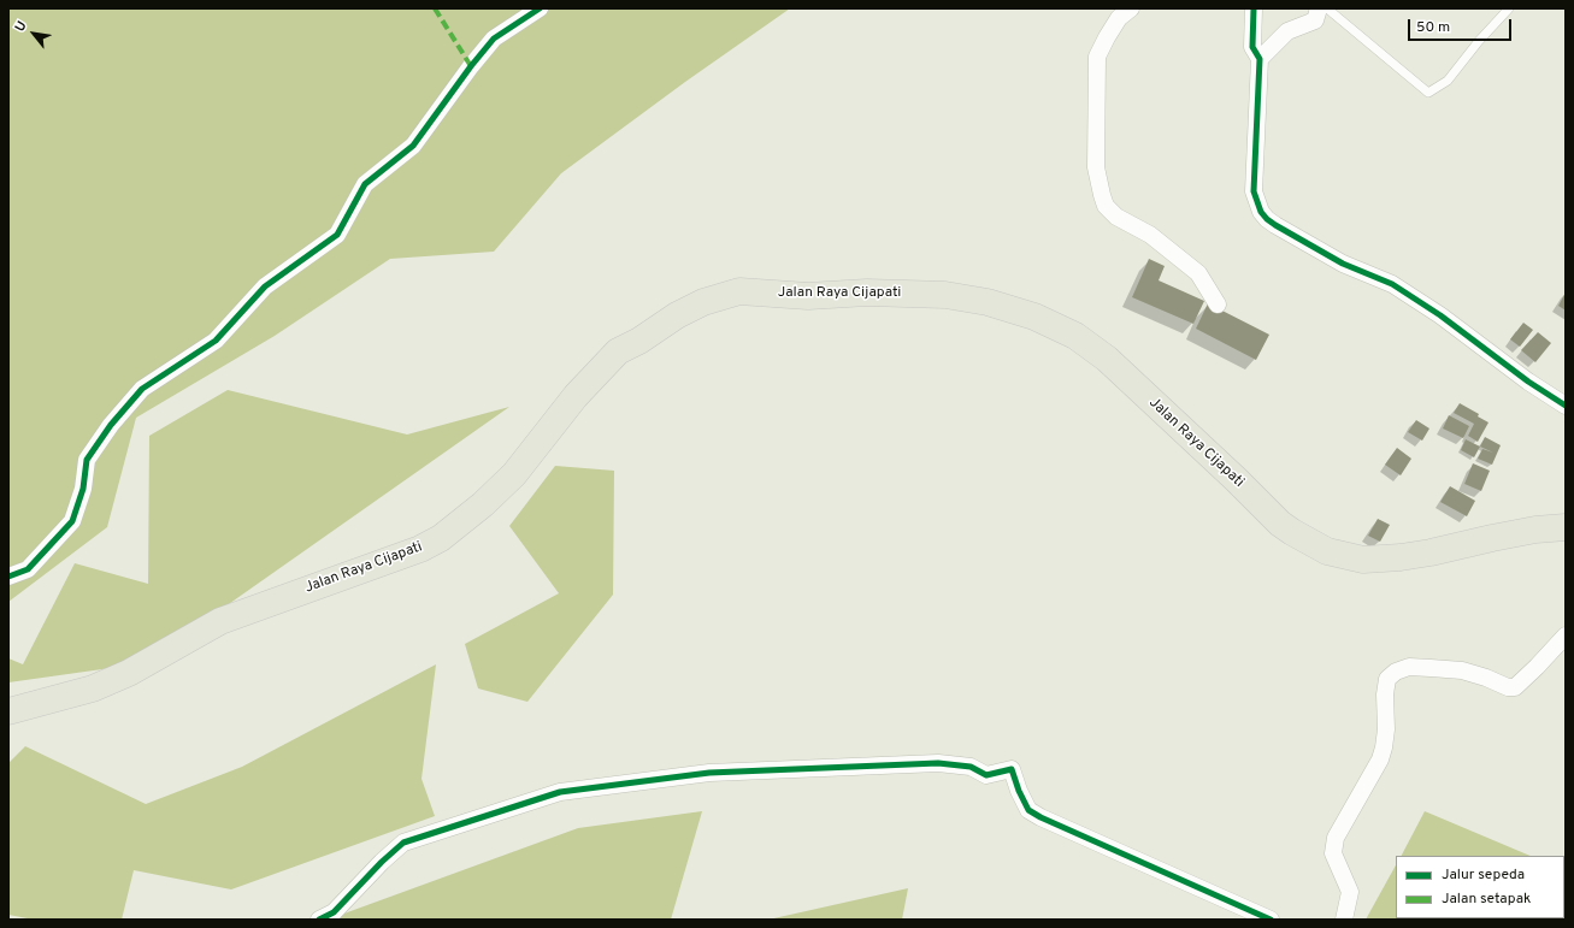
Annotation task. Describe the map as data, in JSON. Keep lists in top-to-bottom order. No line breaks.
{"streets":{"main road":["Jalan Raya Cijapati"]},"legend":["Jalur sepeda","Jalan setapak"],"scale_bar":"50 m","north":"top left"}
